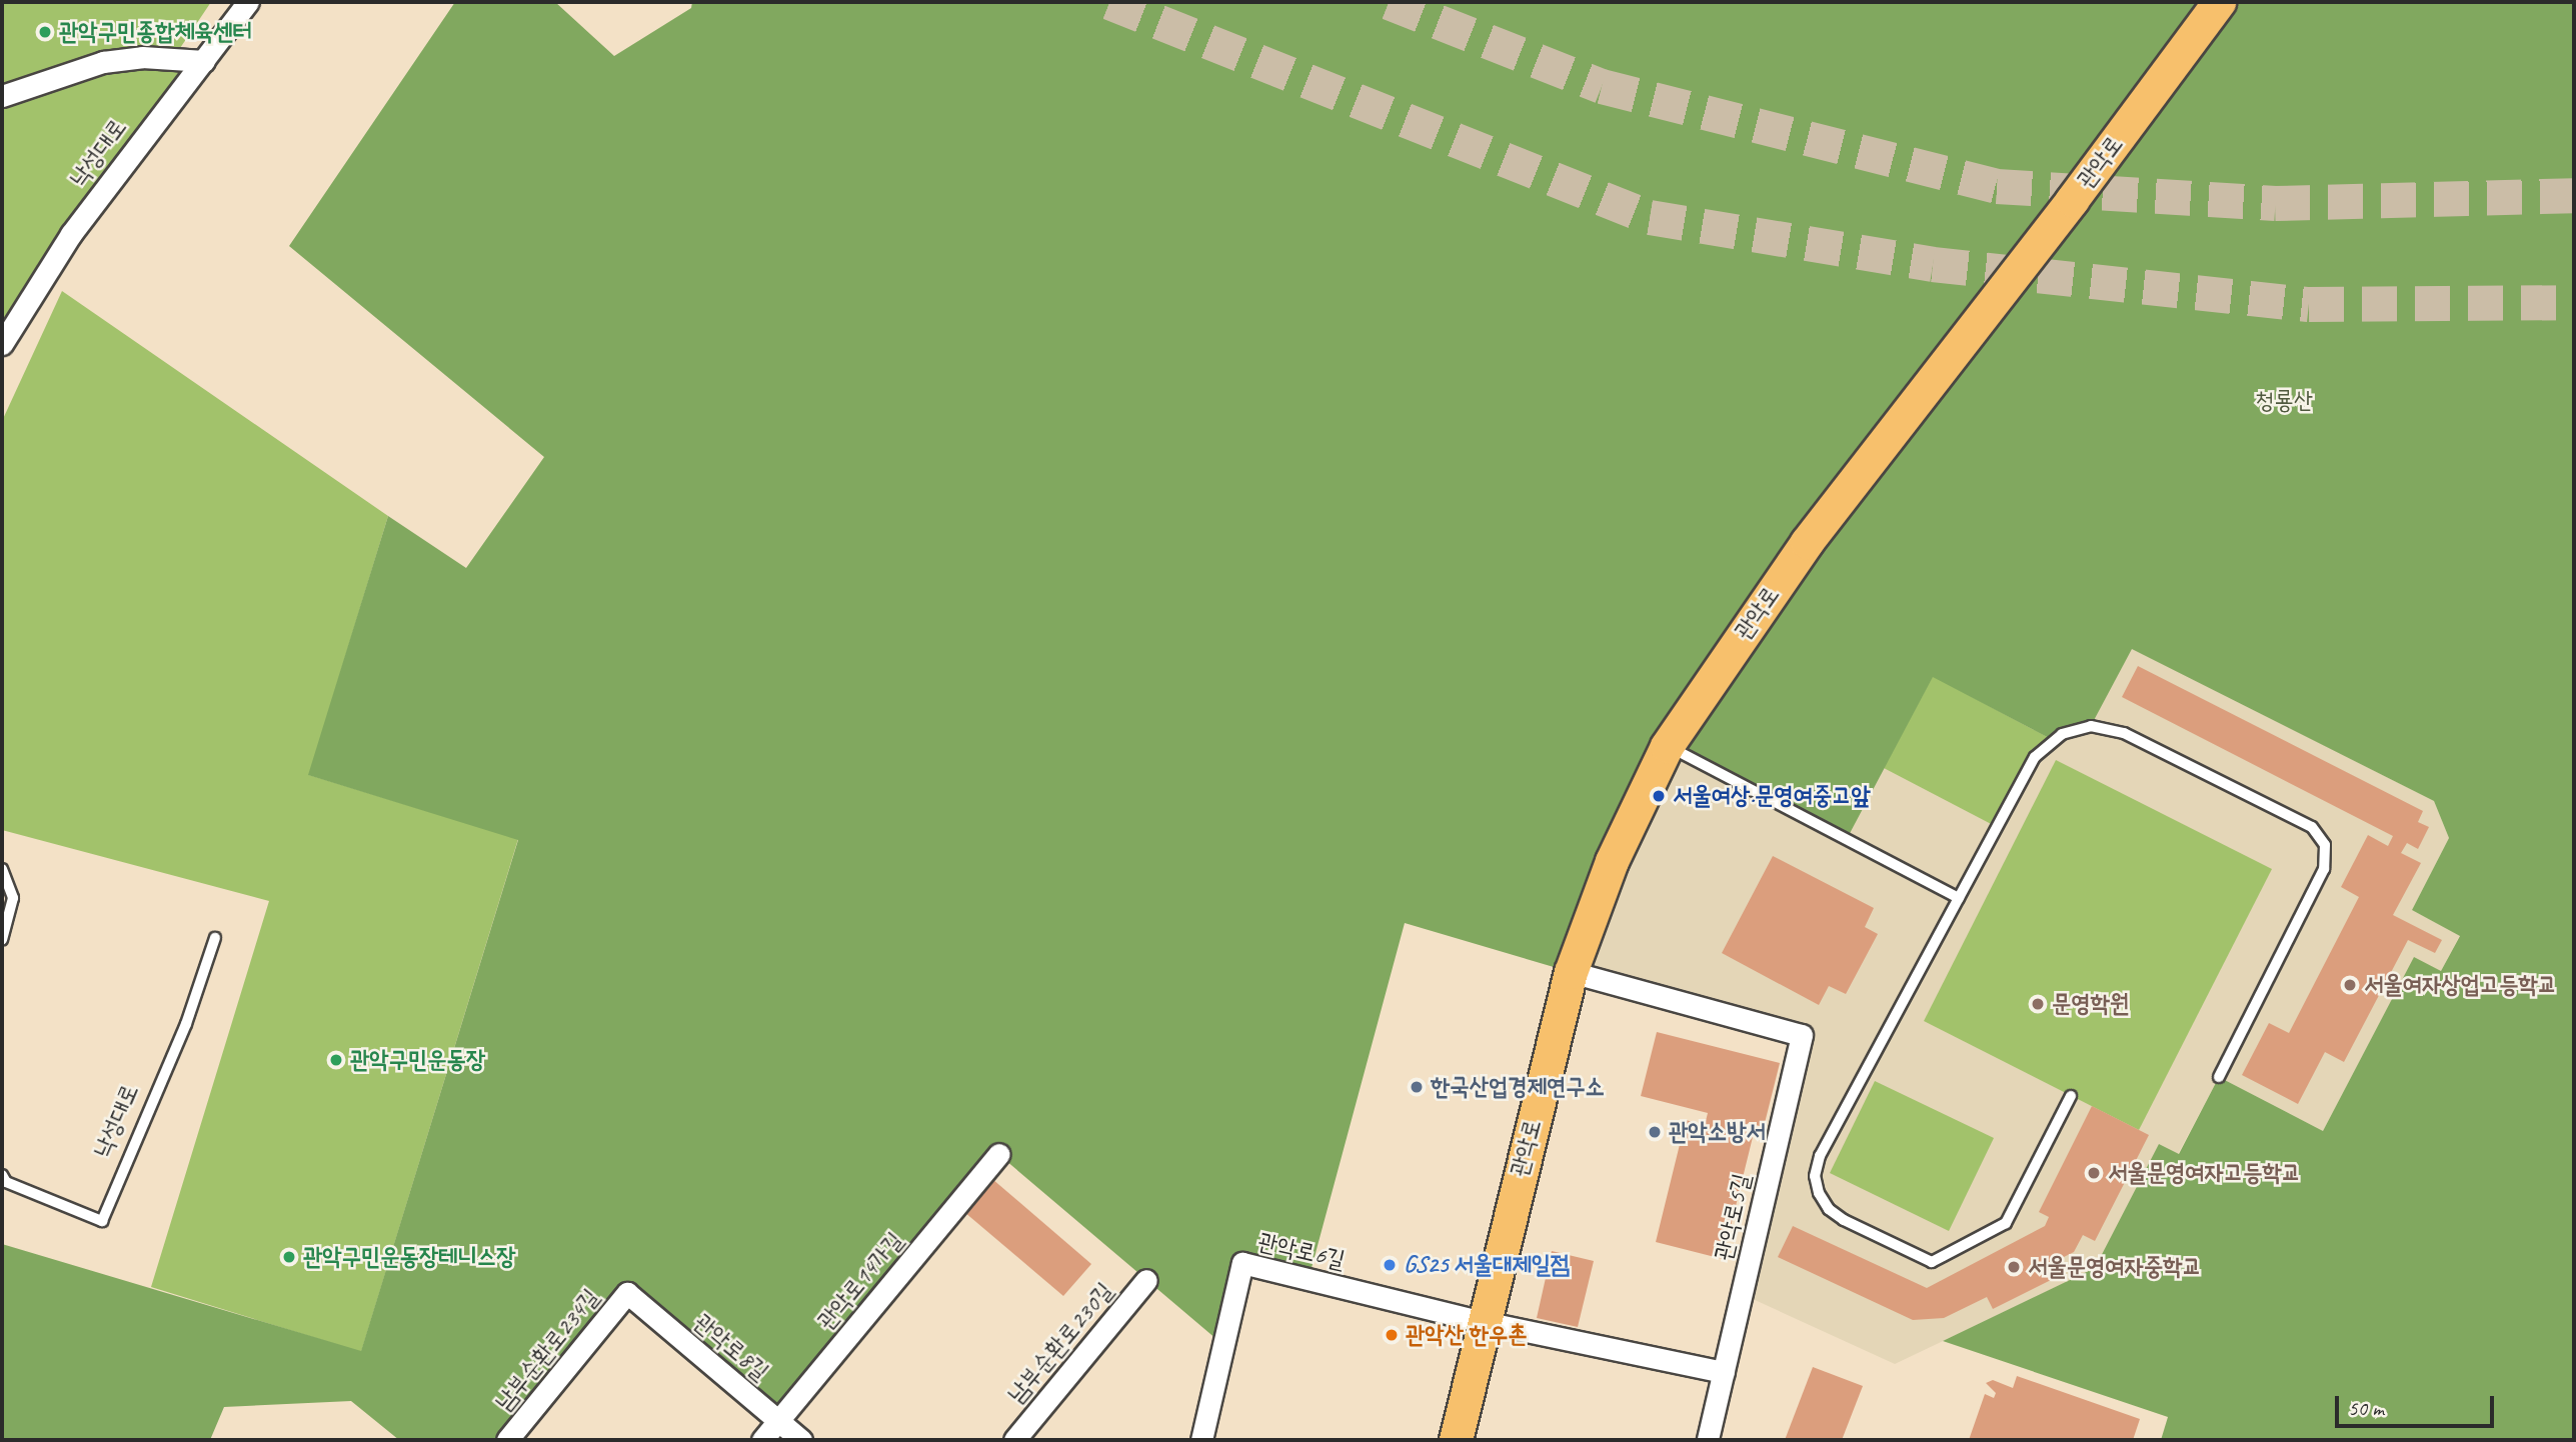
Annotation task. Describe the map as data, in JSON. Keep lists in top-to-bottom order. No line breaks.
{"streets":{"main road":["관악로"],"street":["낙성대로","관악로5길","관악로6길","관악로14가길","남부순환로230길","관악로8길","남부순환로234길"]},"crossings":[["관악로","관악로5길"],["관악로","관악로6길"],["관악로14가길","관악로8길"],["관악로8길","남부순환로234길"]],"parks":["청룡산"],"places":["관악구민종합체육센터","서울여상.문영여중고앞","서울여자상업고등학교","문영학원","관악구민운동장","한국산업경제연구소","관악소방서","서울문영여자고등학교","관악구민운동장테니스장","GS25 서울대제일점","서울문영여자중학교","관악산 한우촌"],"scale_bar":"50 m"}
